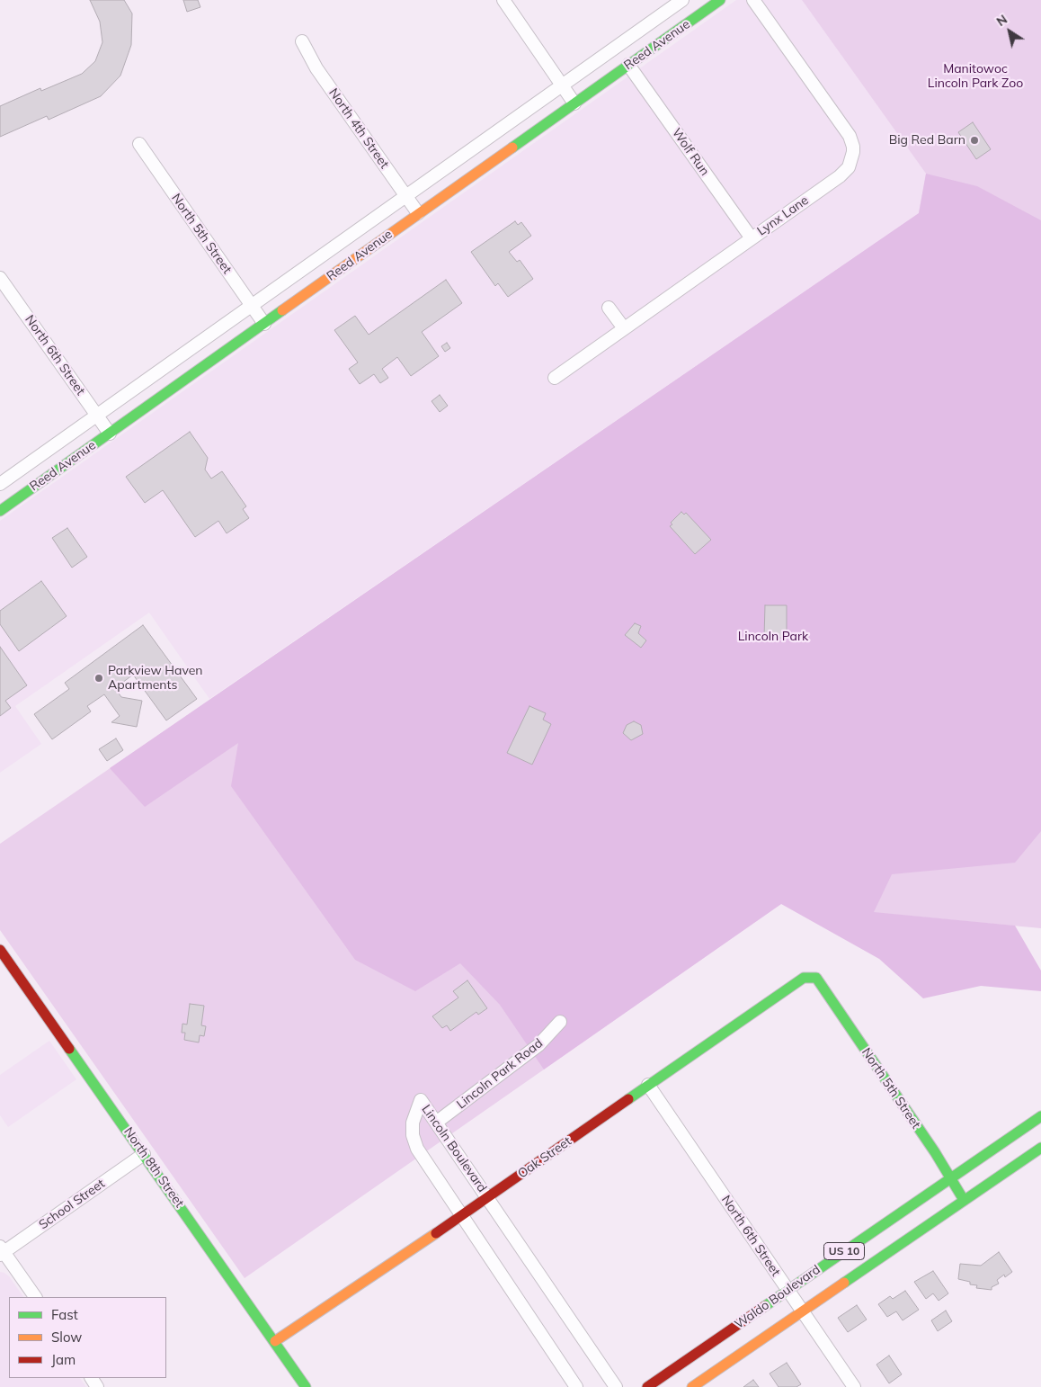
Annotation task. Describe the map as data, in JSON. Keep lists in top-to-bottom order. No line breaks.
{"streets":{"street":["Reed Avenue","North 4th Street","Wolf Run","Lynx Lane","North 5th Street","North 6th Street","Lincoln Park Road","Lincoln Boulevard","Oak Street","North 8th Street","School Street","US 10","Waldo Boulevard"]},"crossings":[["Reed Avenue","North 4th Street"],["Reed Avenue","Wolf Run"],["Reed Avenue","North 5th Street"],["Reed Avenue","North 6th Street"],["Wolf Run","Lynx Lane"],["North 5th Street","Oak Street"],["North 5th Street","Waldo Boulevard"],["North 6th Street","Oak Street"],["North 6th Street","Waldo Boulevard"],["Lincoln Park Road","Lincoln Boulevard"],["Lincoln Boulevard","Oak Street"],["Oak Street","North 8th Street"],["North 8th Street","School Street"]],"parks":["Manitowoc Lincoln Park Zoo","Lincoln Park"],"places":["Big Red Barn","Parkview Haven Apartments"],"legend":["Fast","Slow","Jam"],"north":"top left"}
